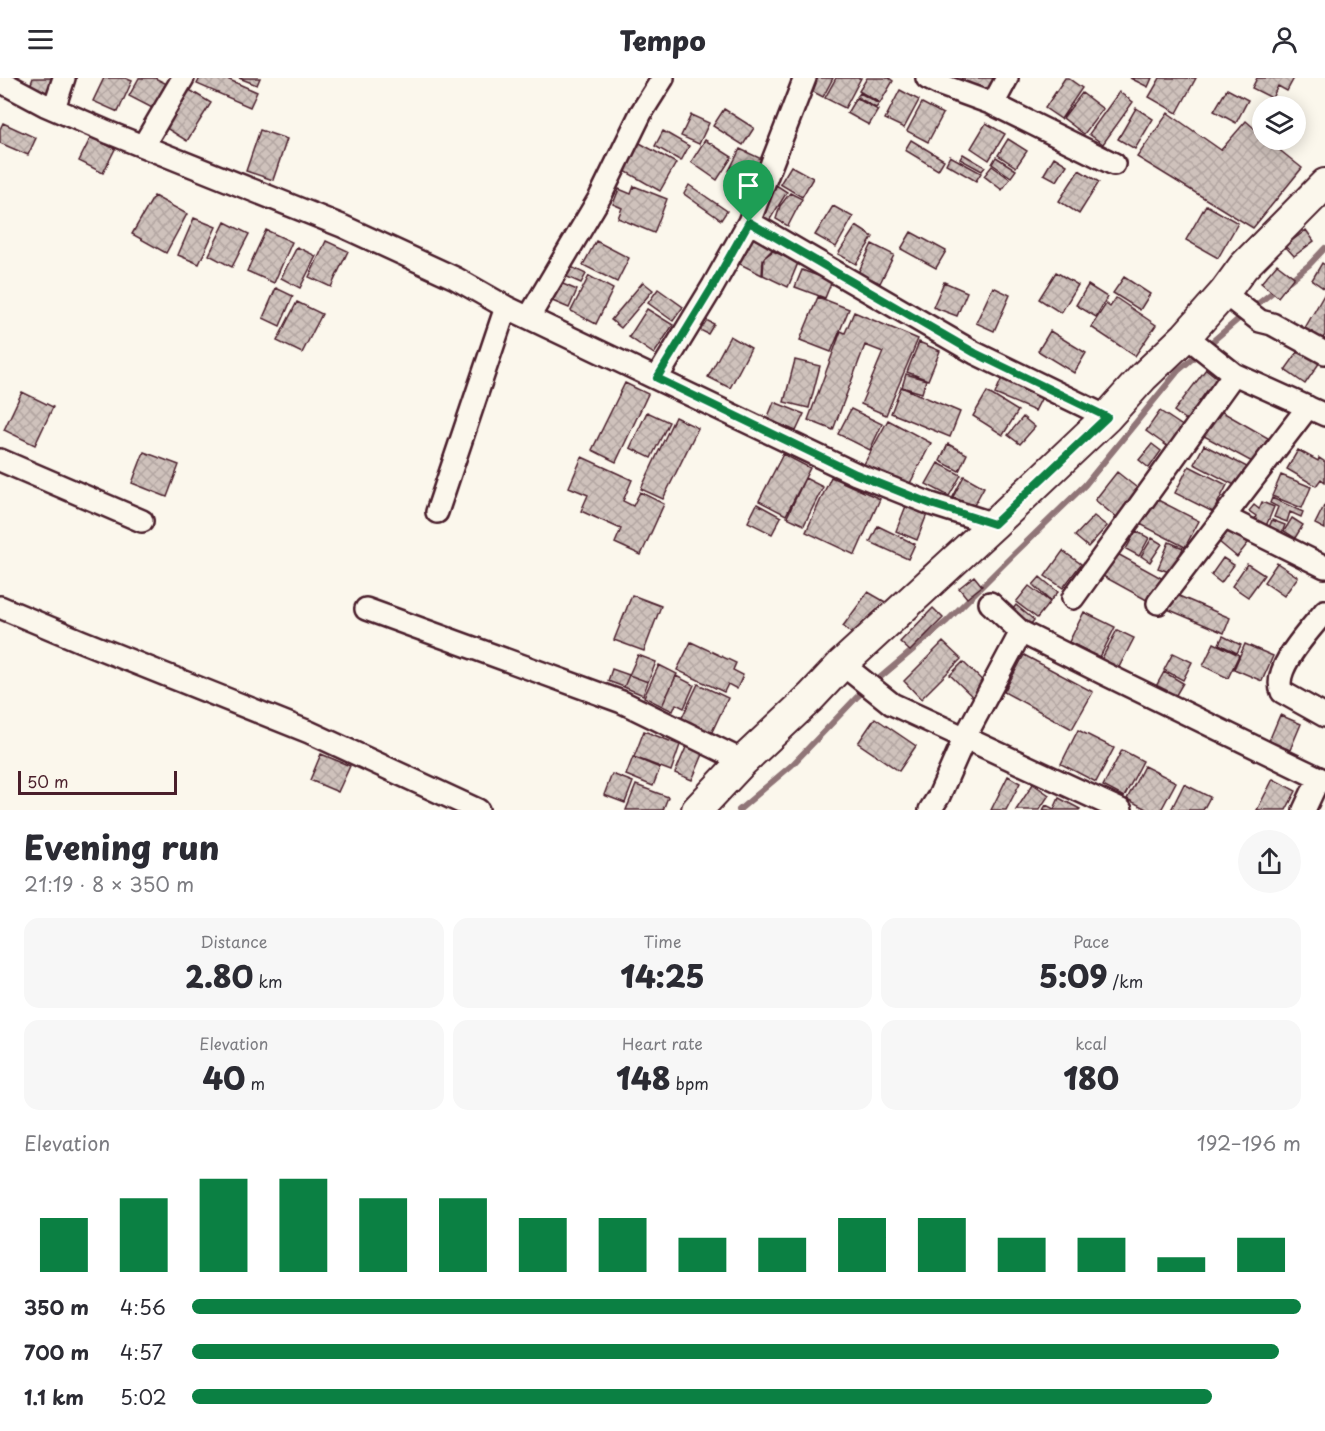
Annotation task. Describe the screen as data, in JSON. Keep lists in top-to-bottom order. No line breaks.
{"scale_bar":"50 m","page":{"header":"Tempo","scale":"50 m","heading":["Evening run","21:19 · 8 × 350 m"],"stats":[["Distance","2.80 km"],["Time","14:25"],["Pace","5:09 /km"],["Elevation","40 m"],["Heart rate","148 bpm"],["kcal","180"]],"chart":["Elevation","192–196 m"],"list":[{"name":"350 m","note":"4:56"},{"name":"700 m","note":"4:57"},{"name":"1.1 km","note":"5:02"}]}}
